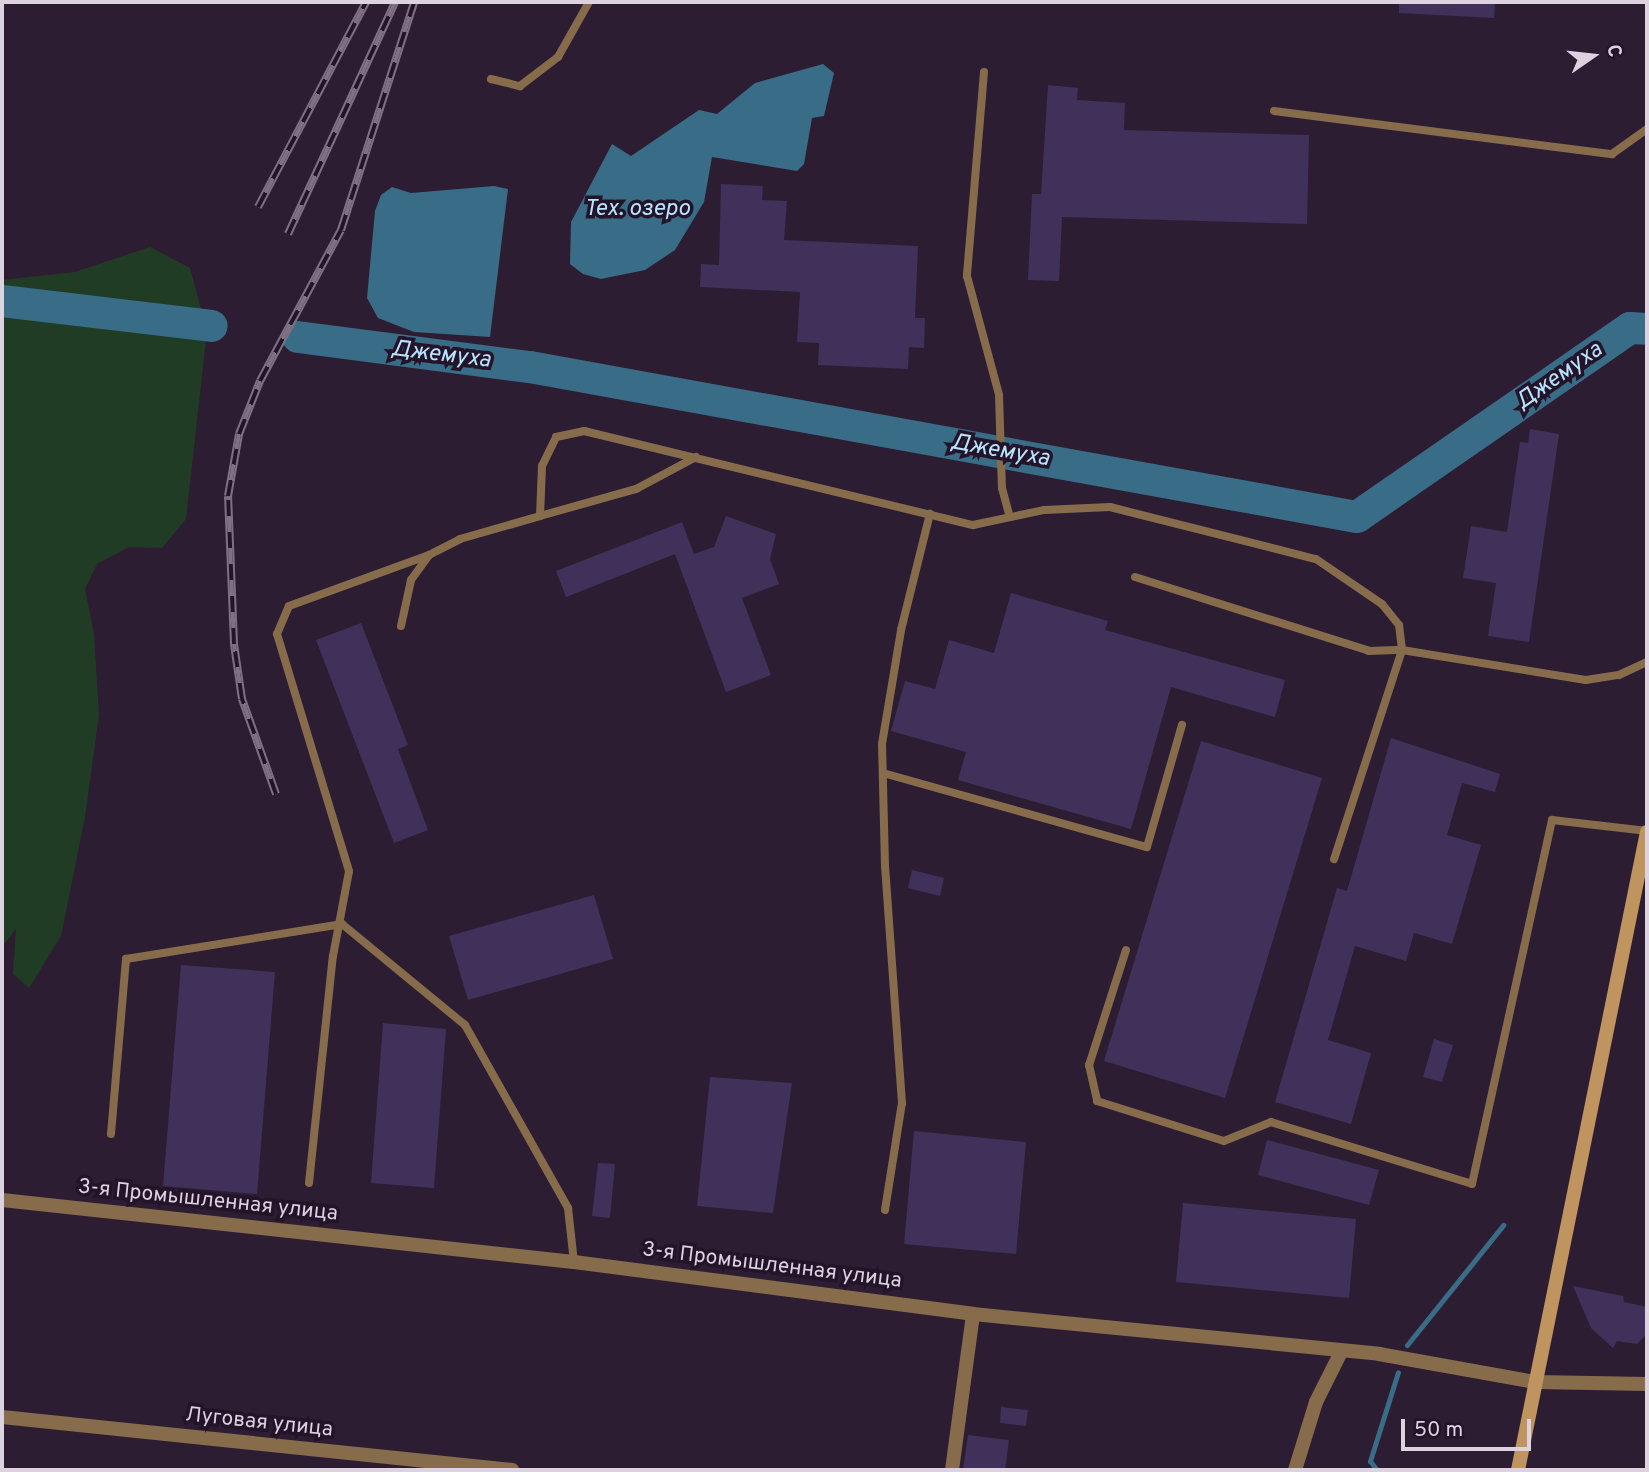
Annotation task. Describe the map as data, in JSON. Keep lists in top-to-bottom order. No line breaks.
{"streets":{"street":["3-я Промышленная улица","Луговая улица"]},"water":["Тех. озеро","Джемуха"],"scale_bar":"50 m","north":"right"}
